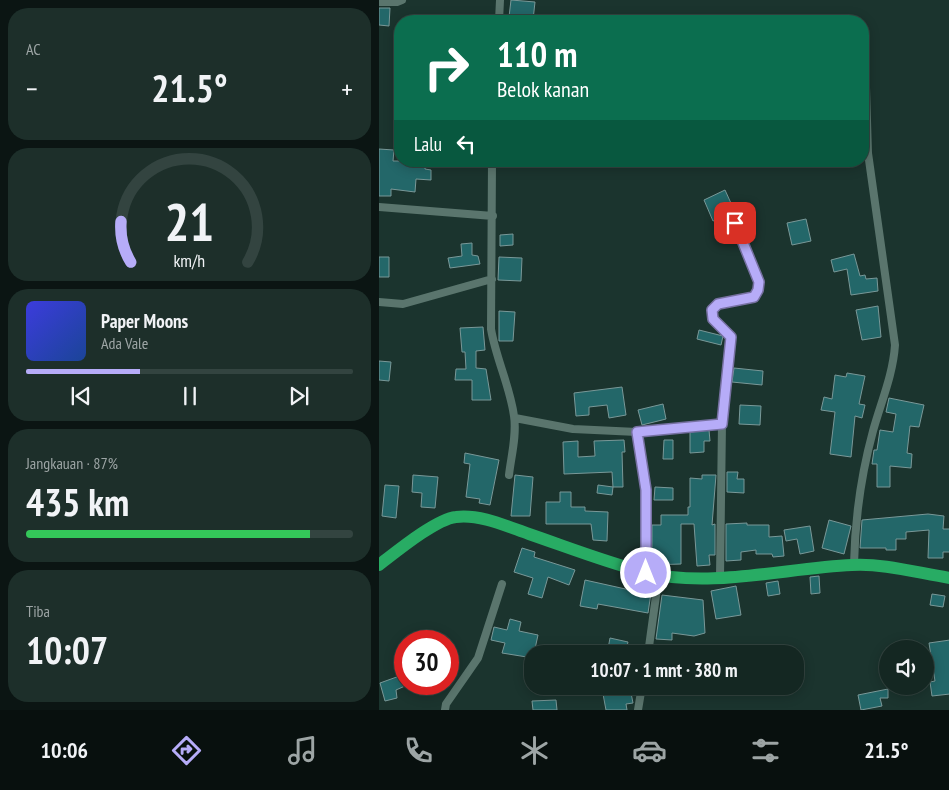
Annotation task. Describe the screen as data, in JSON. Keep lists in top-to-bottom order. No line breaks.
{"page":{"tile":["AC",["Jangkauan · 87%","435 km"],["Tiba","10:07"]],"turn":["110 m","Belok kanan"],"heat":["−","21.5°","+"],"then":"Lalu","song":["Paper Moons","Ada Vale"],"limit":"30","trip":"10:07 · 1 mnt · 380 m","tabs":["10:06","21.5°"],"gauge":["21","km/h"]}}
